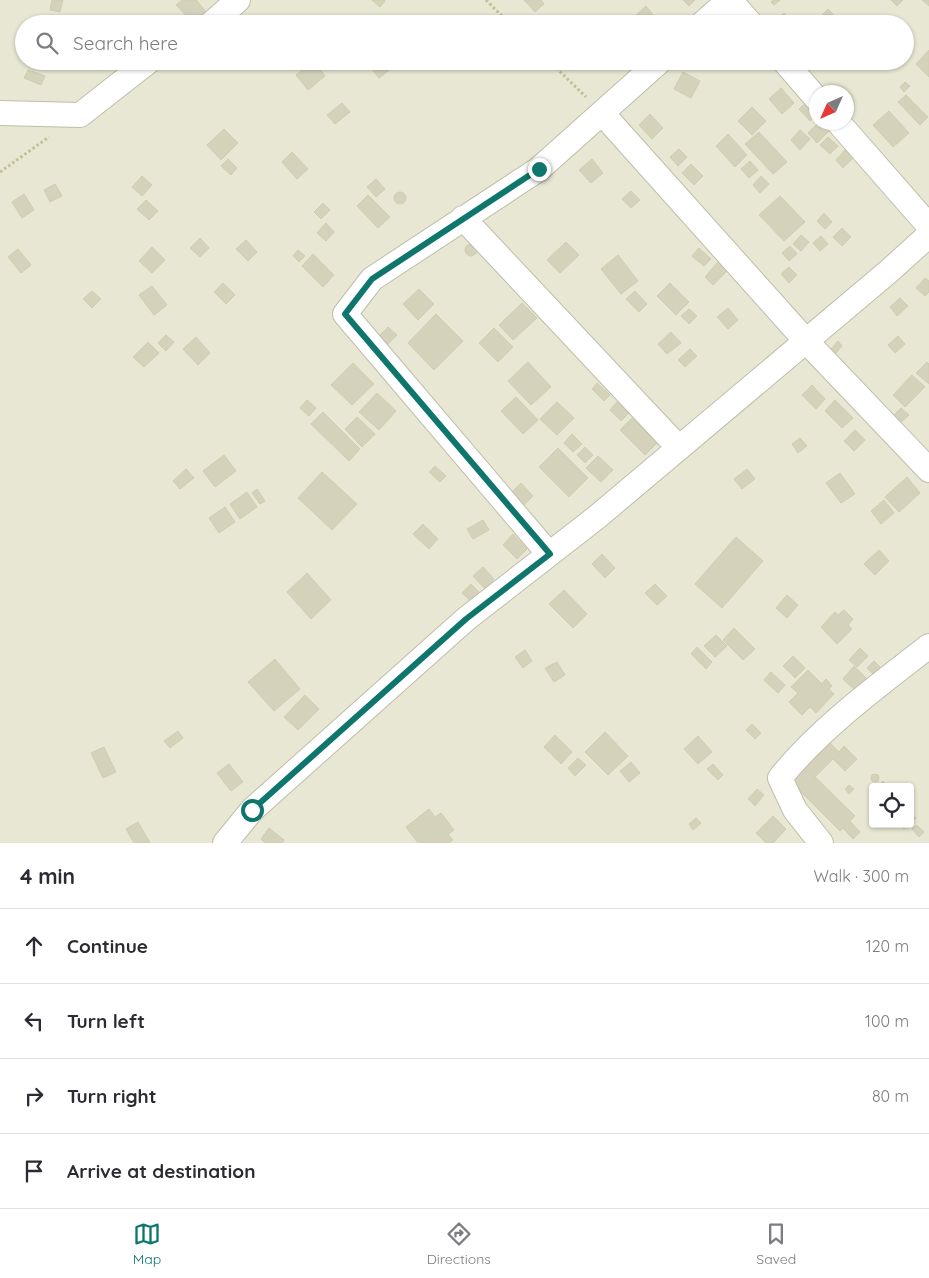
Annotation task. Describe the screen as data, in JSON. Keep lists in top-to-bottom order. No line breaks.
{"north":"bottom left","page":{"search":"Search here","heading":["4 min","Walk · 300 m"],"list":[["Continue","120 m"],["Turn left","100 m"],["Turn right","80 m"],"Arrive at destination"],"nav":["Map","Directions","Saved"]}}
